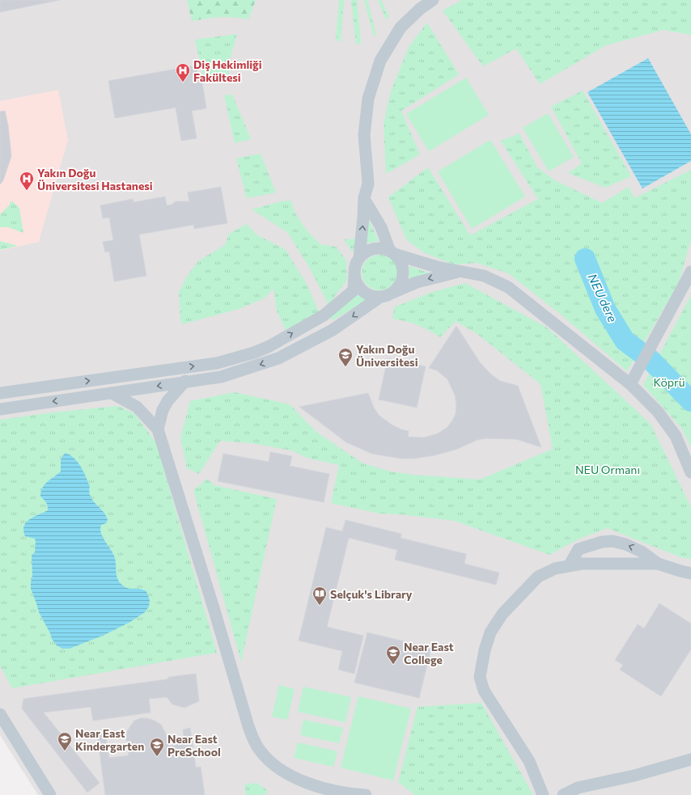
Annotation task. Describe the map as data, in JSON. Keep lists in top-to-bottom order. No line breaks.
{"water":["NEU dere"],"parks":["Köprü","NEU Ormanı"],"places":{"hospital":["Diş Hekimliği Fakültesi","Yakın Doğu Üniversitesi Hastanesi"],"school or university":["Yakın Doğu Üniversitesi","Near East College","Near East Kindergarten","Near East PreSchool"],"library":["Selçuk's Library"]}}
